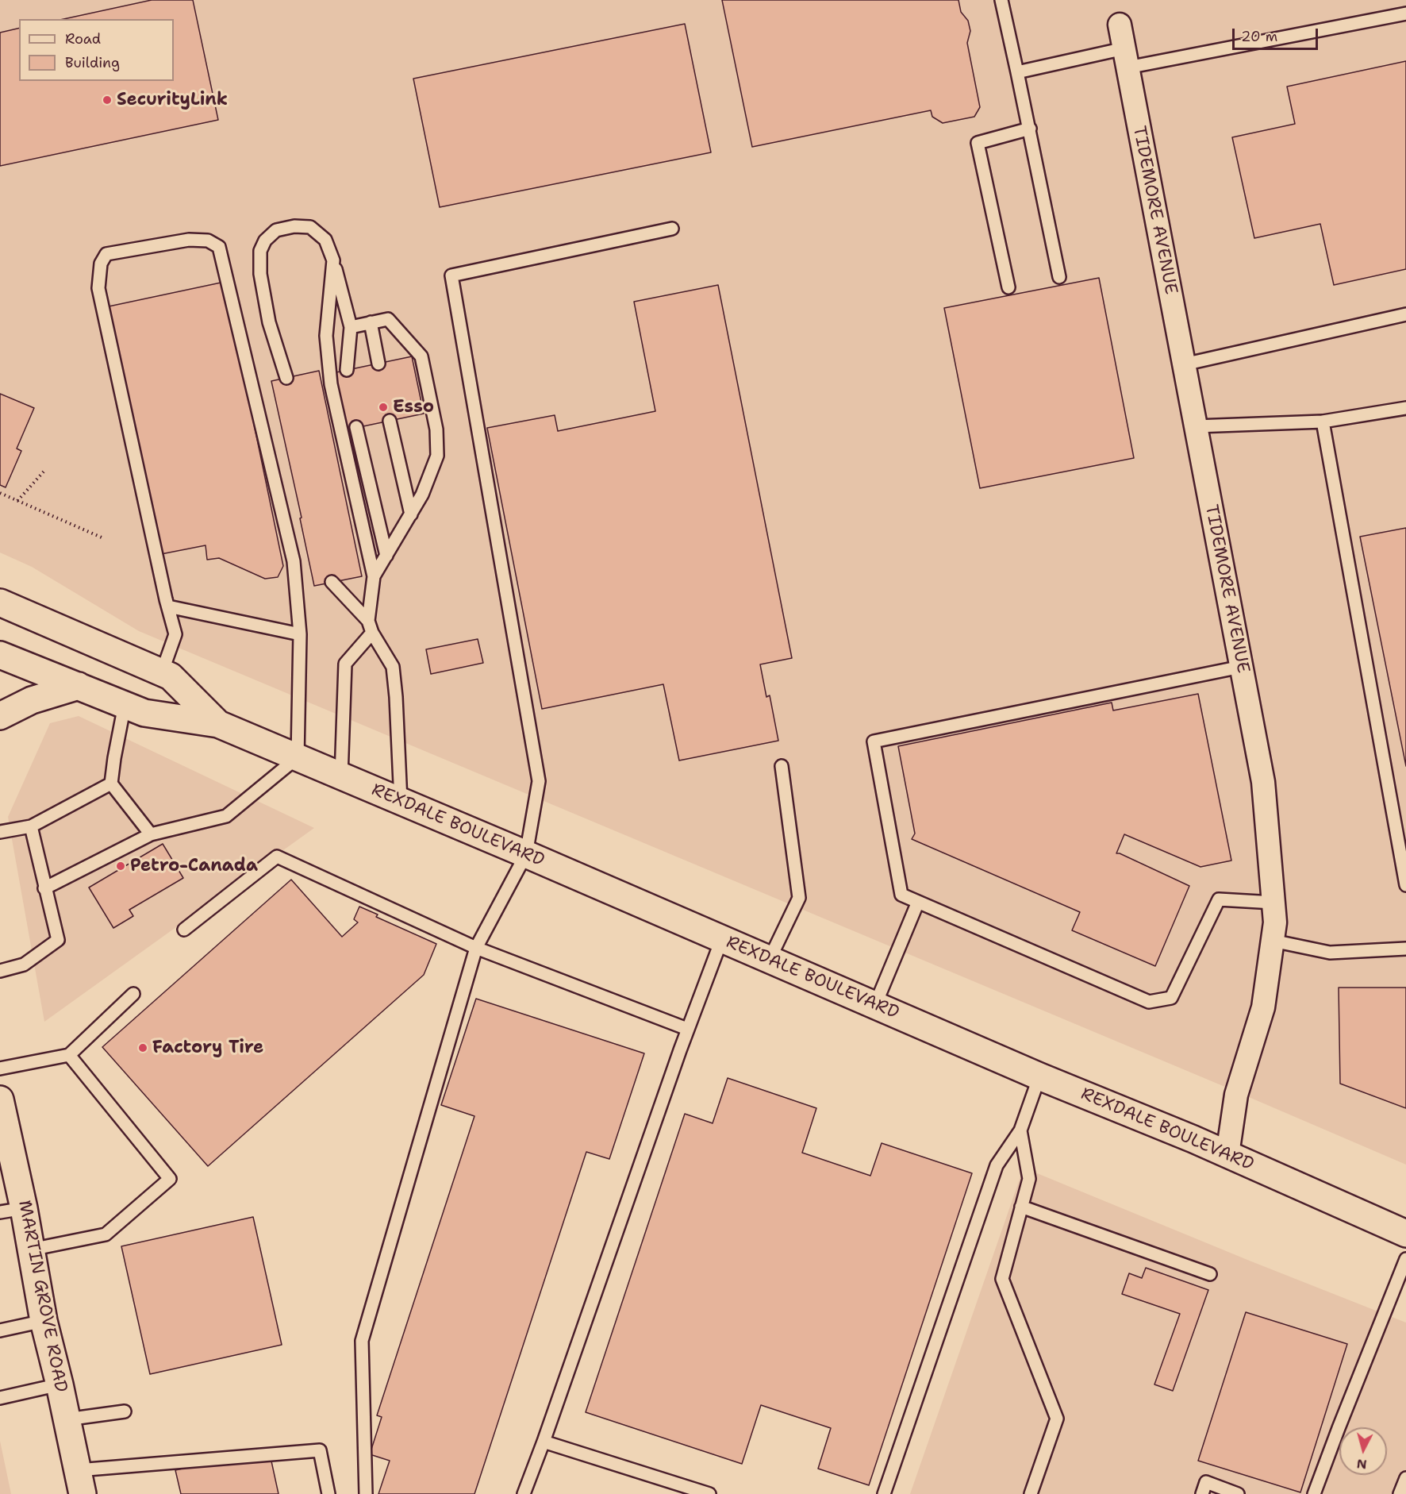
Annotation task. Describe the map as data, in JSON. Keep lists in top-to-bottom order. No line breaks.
{"streets":{"main road":["REXDALE BOULEVARD","MARTIN GROVE ROAD"],"street":["TIDEMORE AVENUE"]},"crossings":[["TIDEMORE AVENUE","REXDALE BOULEVARD"]],"places":["SecurityLink","Esso","Petro-Canada","Factory Tire"],"legend":["Road","Building"],"scale_bar":"20 m","north":"bottom"}
